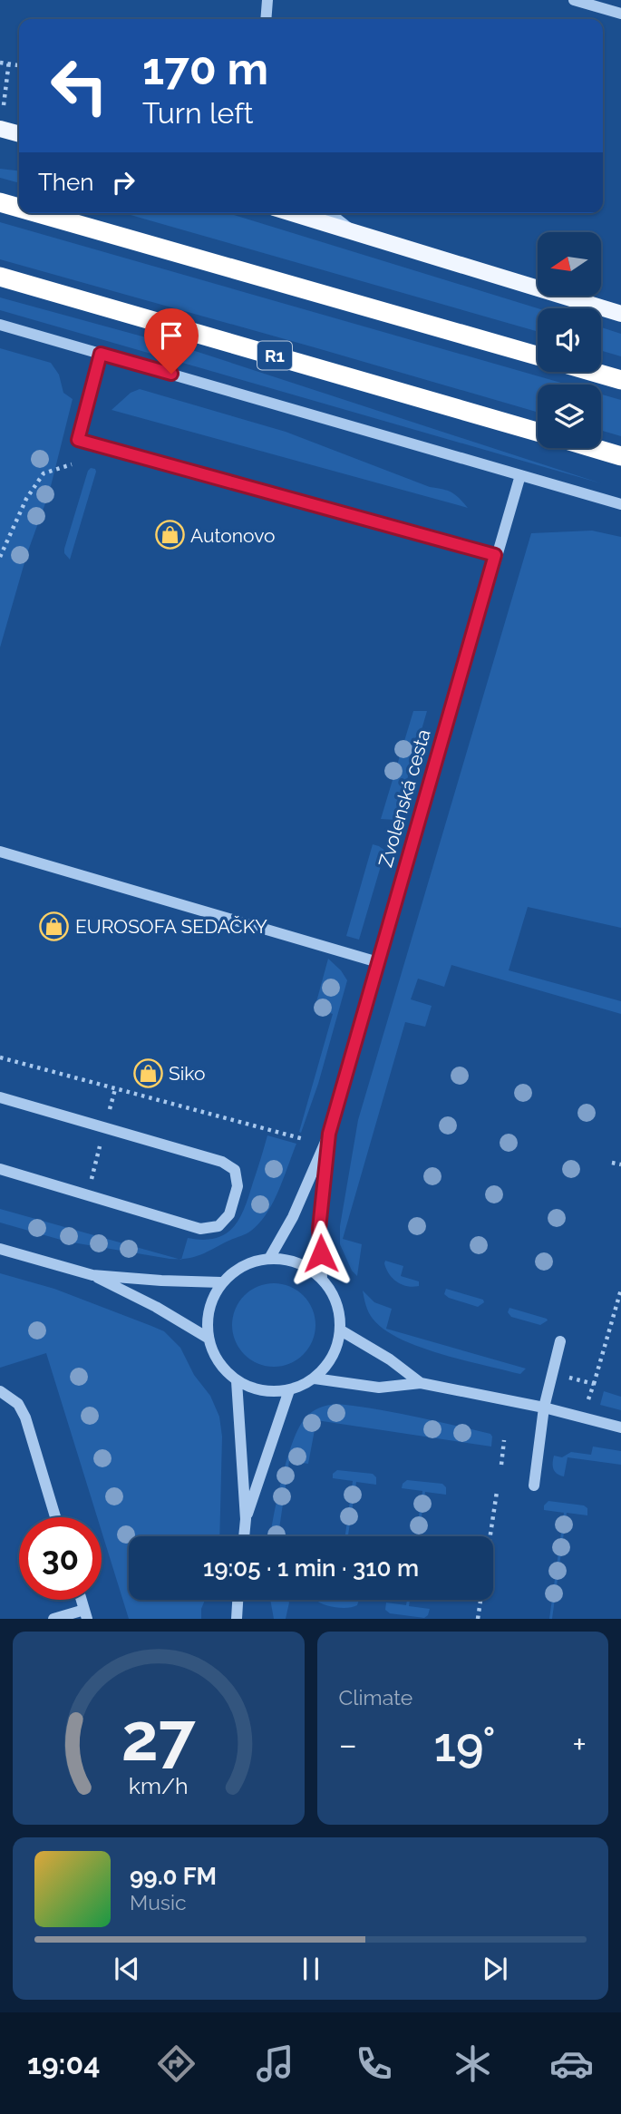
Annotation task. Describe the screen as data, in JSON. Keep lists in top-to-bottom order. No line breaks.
{"streets":{"highway":["R1"],"street":["Zvolenská cesta"]},"places":{"shop":["Autonovo","EUROSOFA SEDAČKY","Siko"]},"north":"left","page":{"turn":["170 m","Turn left"],"then":"Then","limit":"30","trip":"19:05 · 1 min · 310 m","tile":"Climate","heat":["−","19°","+"],"song":["99.0 FM","Music"],"tabs":"19:04","gauge":["27","km/h"]}}
